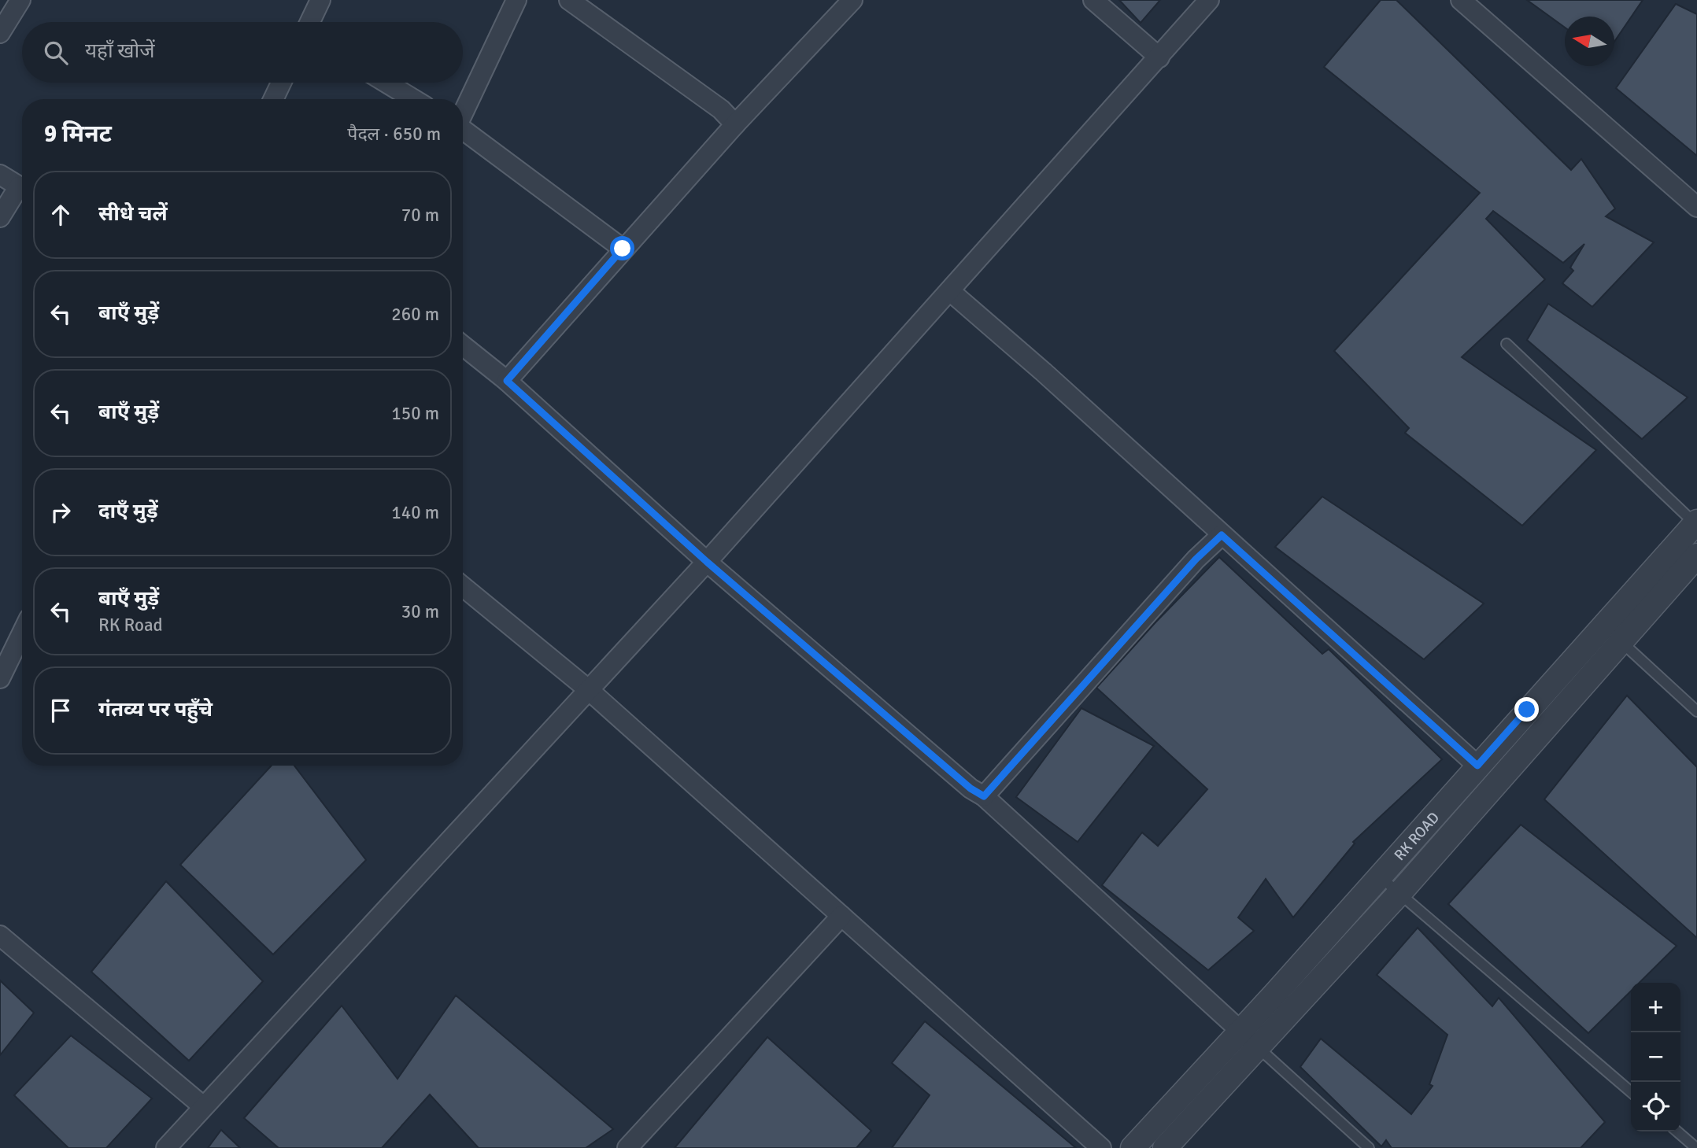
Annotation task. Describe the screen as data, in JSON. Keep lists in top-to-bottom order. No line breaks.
{"streets":{"street":["RK ROAD"]},"north":"left","page":{"search":"यहाँ खोजें","heading":["9 मिनट","पैदल · 650 m"],"list":[["सीधे चलें","70 m"],["बाएँ मुड़ें","260 m"],["बाएँ मुड़ें","150 m"],["दाएँ मुड़ें","140 m"],["बाएँ मुड़ें","RK Road","30 m"],"गंतव्य पर पहुँचे"],"map_buttons":["+","−"]}}
